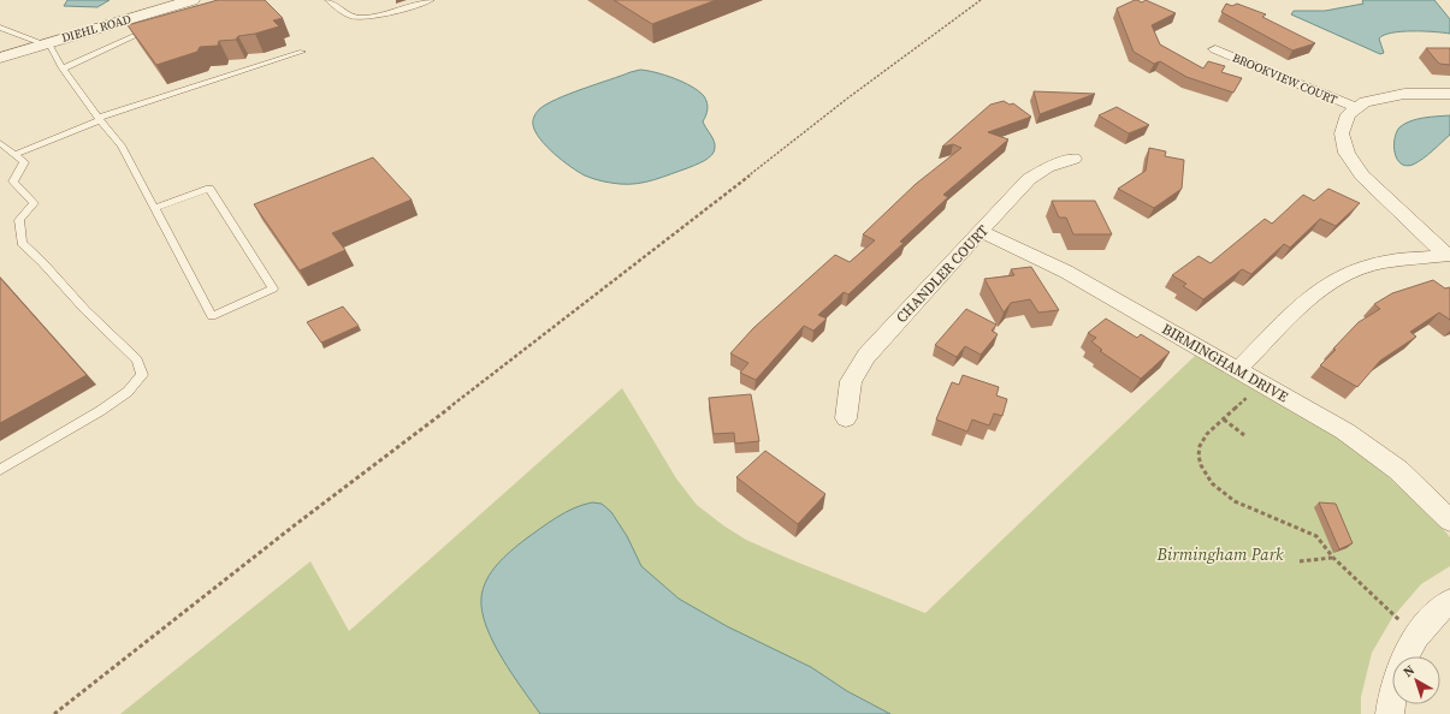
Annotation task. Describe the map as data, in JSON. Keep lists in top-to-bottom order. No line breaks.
{"streets":{"street":["DIEHL ROAD","BROOKVIEW COURT","CHANDLER COURT","BIRMINGHAM DRIVE"]},"crossings":[["CHANDLER COURT","BIRMINGHAM DRIVE"]],"parks":["Birmingham Park"],"north":"top left"}
